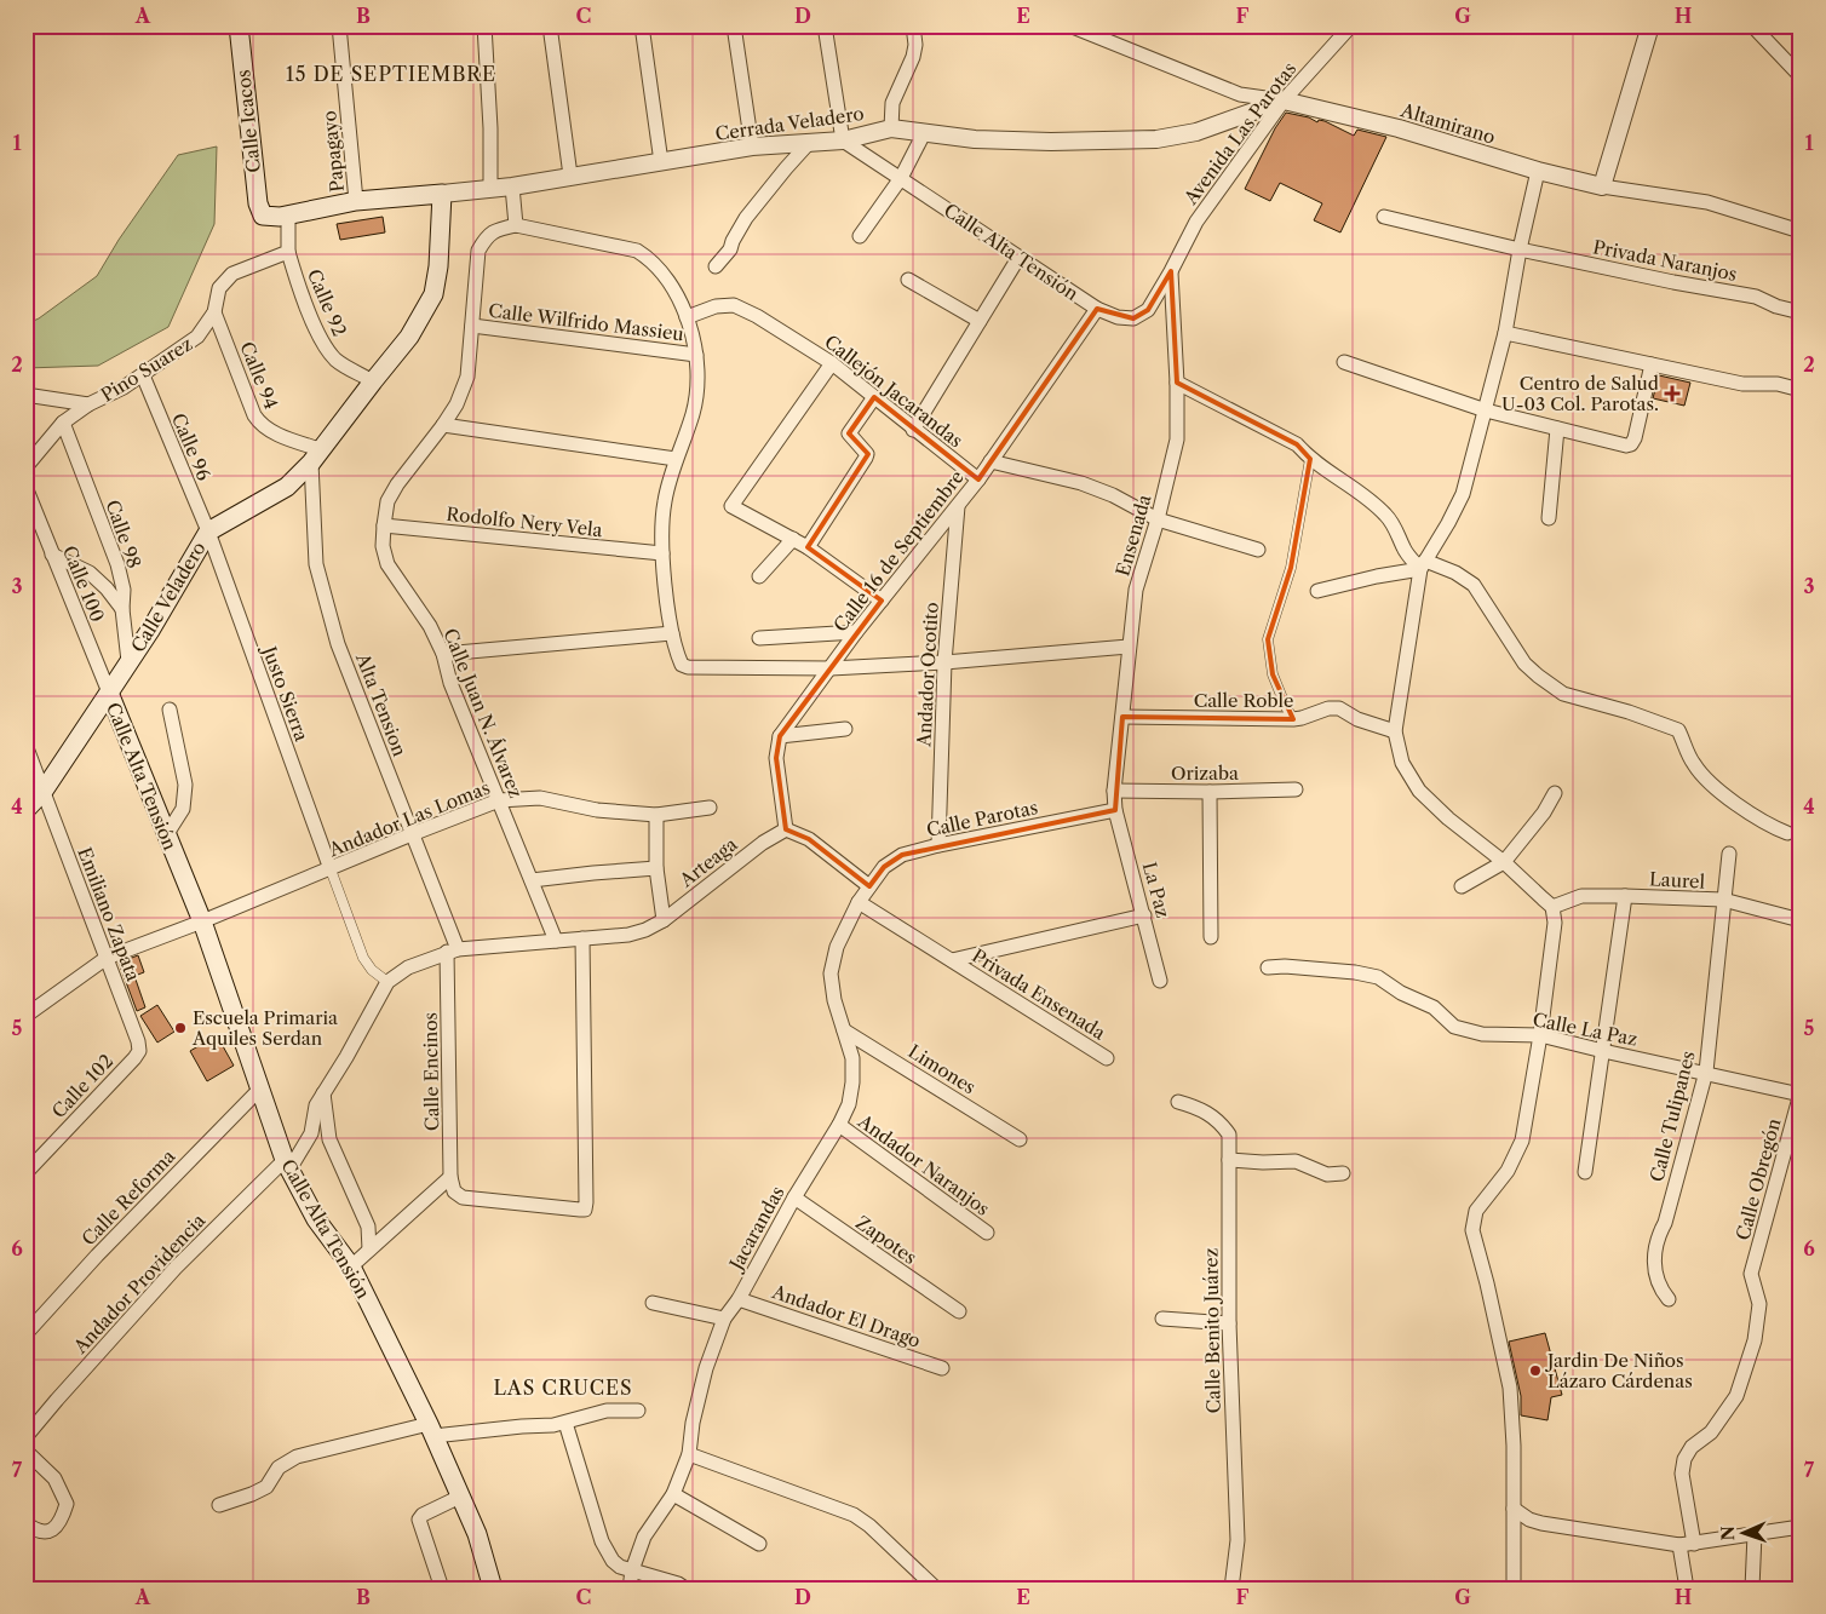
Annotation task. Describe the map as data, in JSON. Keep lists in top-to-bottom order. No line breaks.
{"streets":{"main road":["Calle Icacos","Calle Alta Tensión","Calle Veladero"],"street":["Cerrada Veladero","Altamirano","Avenida Las Parotas","Papagayo","Privada Naranjos","Calle 92","Calle Wilfrido Massieu","Pino Suarez","Calle 94","Callejón Jacarandas","Calle 96","Rodolfo Nery Vela","Calle 98","Ensenada","Calle 16 de Septiembre","Calle 100","Andador Ocotito","Justo Sierra","Calle Roble","Alta Tension","Calle Juan N. Álvarez","Orizaba","Andador Las Lomas","Calle Parotas","Arteaga","Laurel","La Paz","Emiliano Zapata","Privada Ensenada","Calle La Paz","Limones","Calle Encinos","Calle 102","Calle Tulipanes","Andador Naranjos","Calle Obregón","Calle Reforma","Jacarandas","Zapotes","Andador Providencia","Andador El Drago","Calle Benito Juárez"]},"crossings":[["Cerrada Veladero","Altamirano"],["Cerrada Veladero","Avenida Las Parotas"],["Cerrada Veladero","Calle Alta Tensión"],["Cerrada Veladero","Calle Veladero"],["Altamirano","Avenida Las Parotas"],["Avenida Las Parotas","Calle Alta Tensión"],["Avenida Las Parotas","Ensenada"],["Calle Alta Tensión","Ensenada"],["Calle Alta Tensión","Calle 16 de Septiembre"],["Calle Alta Tensión","Calle 100"],["Calle Alta Tensión","Calle Veladero"],["Calle Alta Tensión","Andador Las Lomas"],["Calle Alta Tensión","Calle Reforma"],["Calle Alta Tensión","Andador Providencia"],["Calle 92","Pino Suarez"],["Calle 92","Calle Veladero"],["Calle Wilfrido Massieu","Calle Juan N. Álvarez"],["Pino Suarez","Calle 94"],["Pino Suarez","Calle 96"],["Pino Suarez","Calle 98"],["Calle 94","Calle Veladero"],["Calle 94","Alta Tension"],["Callejón Jacarandas","Calle 16 de Septiembre"],["Calle 96","Calle Veladero"],["Calle 96","Justo Sierra"],["Rodolfo Nery Vela","Calle Juan N. Álvarez"],["Calle 98","Calle Veladero"],["Ensenada","Calle Roble"],["Ensenada","Orizaba"],["Ensenada","Calle Parotas"],["Ensenada","La Paz"],["Calle 16 de Septiembre","Andador Ocotito"],["Calle 100","Calle Veladero"],["Calle Veladero","Justo Sierra"],["Calle Veladero","Alta Tension"],["Calle Veladero","Emiliano Zapata"],["Andador Ocotito","Calle Parotas"],["Justo Sierra","Andador Las Lomas"],["Alta Tension","Andador Las Lomas"],["Alta Tension","Calle Encinos"],["Alta Tension","Andador Providencia"],["Calle Juan N. Álvarez","Andador Las Lomas"],["Calle Juan N. Álvarez","Arteaga"],["Calle Juan N. Álvarez","Andador Providencia"],["Andador Las Lomas","Emiliano Zapata"],["Calle Parotas","La Paz"],["Calle Parotas","Jacarandas"],["Arteaga","Andador Providencia"],["Laurel","Calle Tulipanes"],["Emiliano Zapata","Calle 102"],["Calle La Paz","Calle Tulipanes"],["Calle La Paz","Calle Obregón"],["Limones","Jacarandas"],["Calle Encinos","Andador Providencia"],["Andador Naranjos","Jacarandas"],["Jacarandas","Zapotes"],["Jacarandas","Andador El Drago"]],"districts":["15 DE SEPTIEMBRE","LAS CRUCES"],"places":{"health":["Centro de Salud U-03 Col. Parotas."],"other":["Escuela Primaria Aquiles Serdan","Jardin De Niños Lázaro Cárdenas"]},"north":"left","grid":{"columns":["A","B","C","D","E","F","G","H"],"rows":["1","2","3","4","5","6","7"]}}
